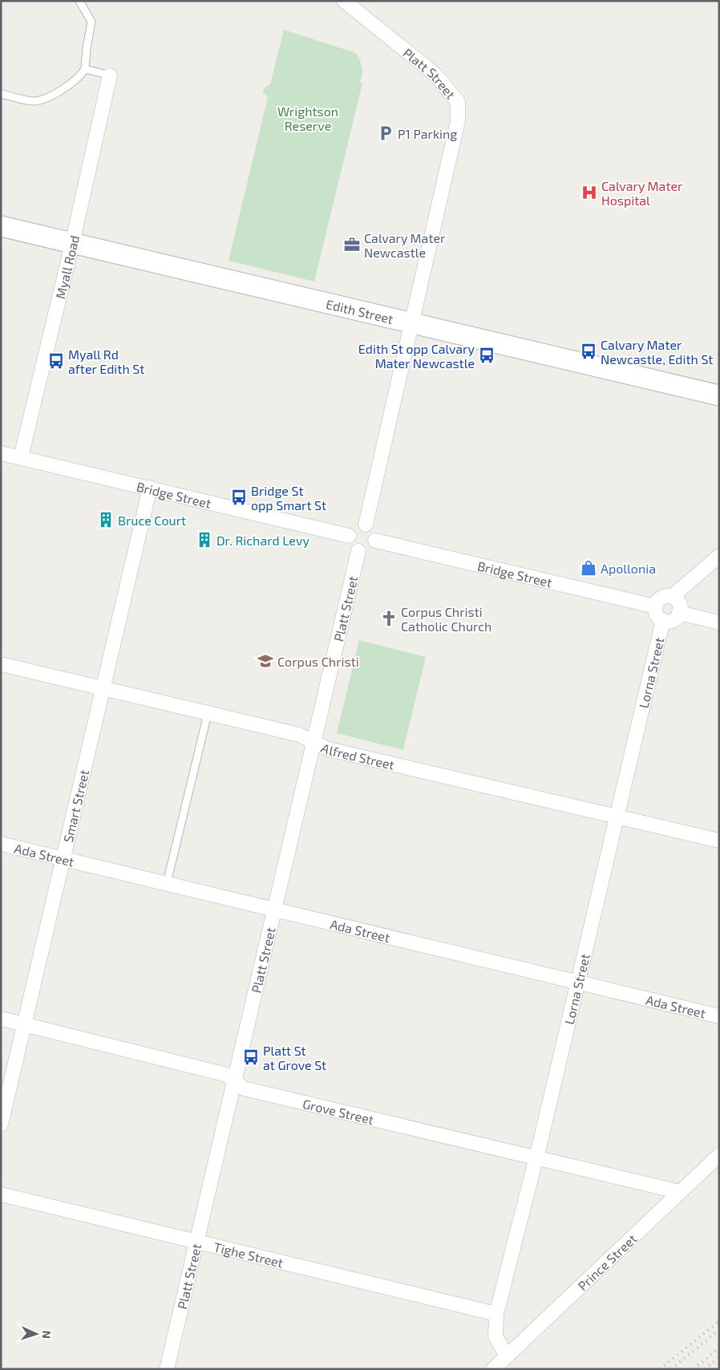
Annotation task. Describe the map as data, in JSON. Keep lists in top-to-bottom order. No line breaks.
{"streets":{"main road":["Edith Street"],"street":["Platt Street","Myall Road","Bridge Street","Lorna Street","Alfred Street","Smart Street","Ada Street","Grove Street","Tighe Street","Prince Street"]},"crossings":[["Platt Street","Edith Street"],["Platt Street","Bridge Street"],["Platt Street","Alfred Street"],["Platt Street","Ada Street"],["Platt Street","Grove Street"],["Platt Street","Tighe Street"],["Myall Road","Edith Street"],["Myall Road","Bridge Street"],["Bridge Street","Lorna Street"],["Bridge Street","Smart Street"],["Lorna Street","Alfred Street"],["Lorna Street","Ada Street"],["Lorna Street","Grove Street"],["Lorna Street","Tighe Street"],["Lorna Street","Prince Street"],["Alfred Street","Smart Street"],["Smart Street","Ada Street"],["Smart Street","Grove Street"],["Grove Street","Prince Street"]],"parks":["Wrightson Reserve"],"places":{"parking":["P1 Parking"],"hospital":["Calvary Mater Hospital"],"office":["Calvary Mater Newcastle"],"bus stop":["Calvary Mater Newcastle, Edith St","Edith St opp Calvary Mater Newcastle","Myall Rd after Edith St","Bridge St opp Smart St","Platt St at Grove St"],"building":["Bruce Court","Dr. Richard Levy"],"shop":["Apollonia"],"church":["Corpus Christi Catholic Church"],"school or university":["Corpus Christi"]},"north":"right"}
